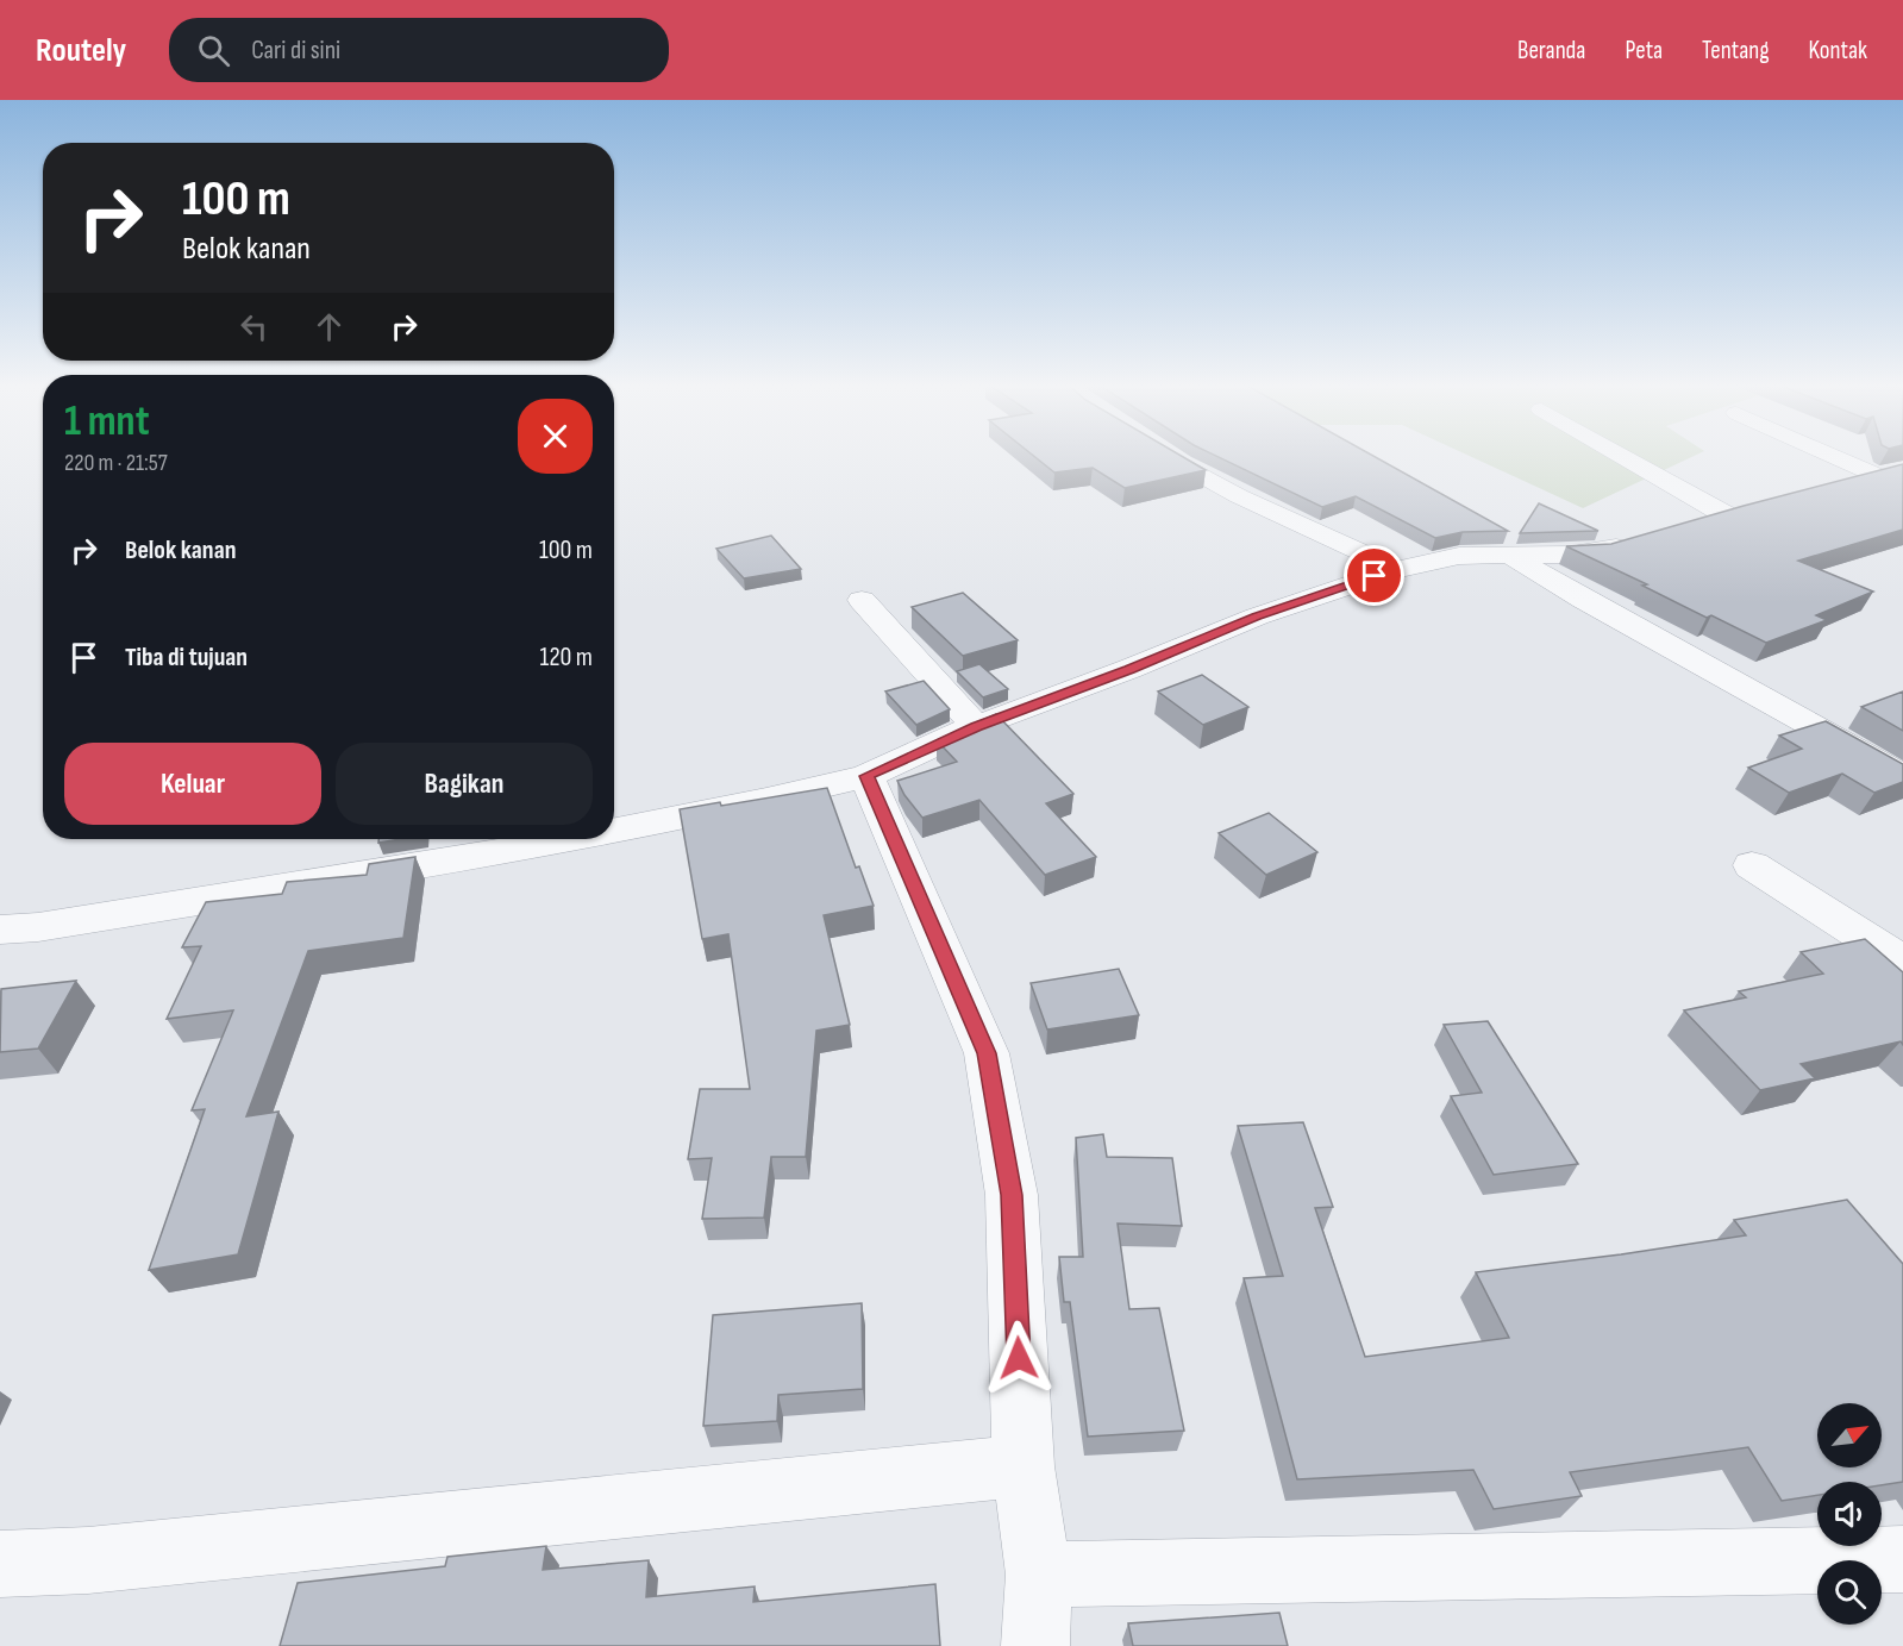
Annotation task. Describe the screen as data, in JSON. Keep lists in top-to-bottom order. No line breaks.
{"north":"top right","page":{"header":"Routely","search":"Cari di sini","nav":["Beranda","Peta","Tentang","Kontak"],"turn":["100 m","Belok kanan"],"heading":["1 mnt","220 m · 21:57"],"list":[{"name":"Belok kanan","value":"100 m"},{"name":"Tiba di tujuan","value":"120 m"}],"buttons":["Keluar","Bagikan"]}}
